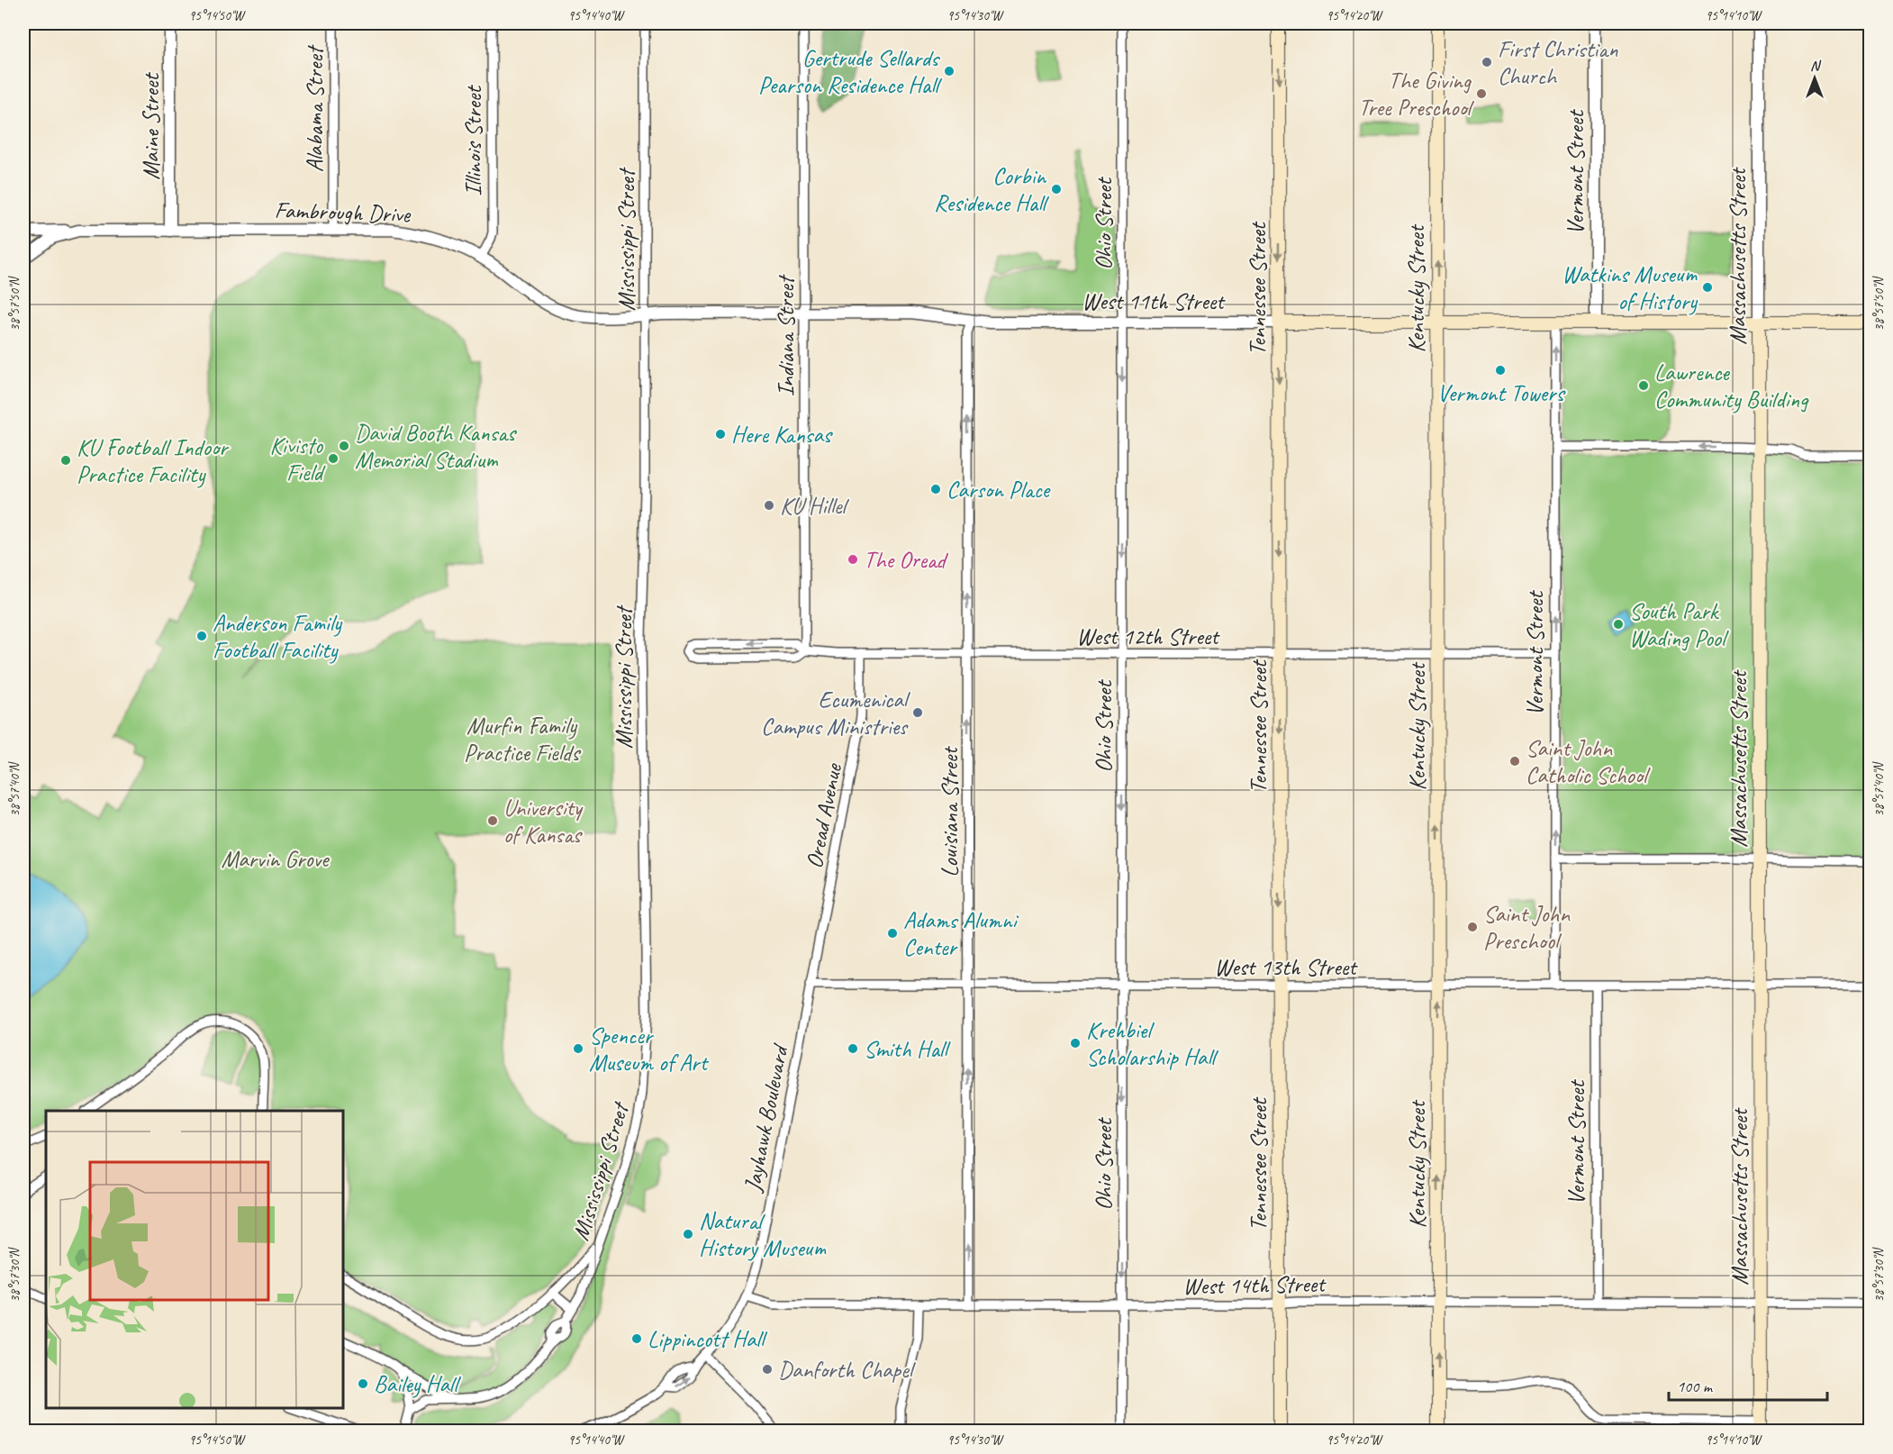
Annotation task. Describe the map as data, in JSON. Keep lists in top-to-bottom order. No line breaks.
{"streets":{"main road":["Massachusetts Street","Tennessee Street","Kentucky Street","West 11th Street"],"street":["Alabama Street","Maine Street","Illinois Street","Vermont Street","Fambrough Drive","Ohio Street","Mississippi Street","Indiana Street","West 12th Street","Louisiana Street","Oread Avenue","West 13th Street","Jayhawk Boulevard","West 14th Street"]},"crossings":[["Alabama Street","Fambrough Drive"],["Maine Street","Fambrough Drive"],["Illinois Street","Fambrough Drive"],["Vermont Street","West 11th Street"],["Vermont Street","West 12th Street"],["Vermont Street","West 13th Street"],["Vermont Street","West 14th Street"],["Fambrough Drive","Mississippi Street"],["Fambrough Drive","West 11th Street"],["Ohio Street","West 11th Street"],["Ohio Street","West 12th Street"],["Ohio Street","West 13th Street"],["Ohio Street","West 14th Street"],["Mississippi Street","West 11th Street"],["Massachusetts Street","West 11th Street"],["Massachusetts Street","West 13th Street"],["Massachusetts Street","West 14th Street"],["Tennessee Street","West 11th Street"],["Tennessee Street","West 12th Street"],["Tennessee Street","West 13th Street"],["Tennessee Street","West 14th Street"],["Kentucky Street","West 11th Street"],["Kentucky Street","West 12th Street"],["Kentucky Street","West 13th Street"],["Kentucky Street","West 14th Street"],["West 11th Street","Indiana Street"],["West 11th Street","Louisiana Street"],["Indiana Street","West 12th Street"],["West 12th Street","Louisiana Street"],["West 12th Street","Oread Avenue"],["Louisiana Street","West 13th Street"],["Louisiana Street","West 14th Street"],["Oread Avenue","West 13th Street"],["Oread Avenue","Jayhawk Boulevard"],["West 13th Street","Jayhawk Boulevard"],["Jayhawk Boulevard","West 14th Street"]],"one_way":["Vermont Street","Ohio Street","Tennessee Street","Kentucky Street","Louisiana Street"],"parks":["Murfin Family Practice Fields","Marvin Grove"],"places":["First Christian Church","Gertrude Sellards Pearson Residence Hall","The Giving Tree Preschool","Corbin Residence Hall","Watkins Museum of History","Vermont Towers","Lawrence Community Building","Here Kansas","David Booth Kansas Memorial Stadium","Kivisto Field","KU Football Indoor Practice Facility","Carson Place","KU Hillel","The Oread","South Park Wading Pool","Anderson Family Football Facility","Ecumenical Campus Ministries","Saint John Catholic School","University of Kansas","Saint John Preschool","Adams Alumni Center","Krehbiel Scholarship Hall","Spencer Museum of Art","Smith Hall","Natural History Museum","Lippincott Hall","Danforth Chapel","Bailey Hall"],"scale_bar":"100 m","north":"top","coordinates":["95°14'50\"W","95°14'40\"W","95°14'30\"W","95°14'20\"W","95°14'10\"W","38°57'50\"N","38°57'40\"N","38°57'30\"N"]}
